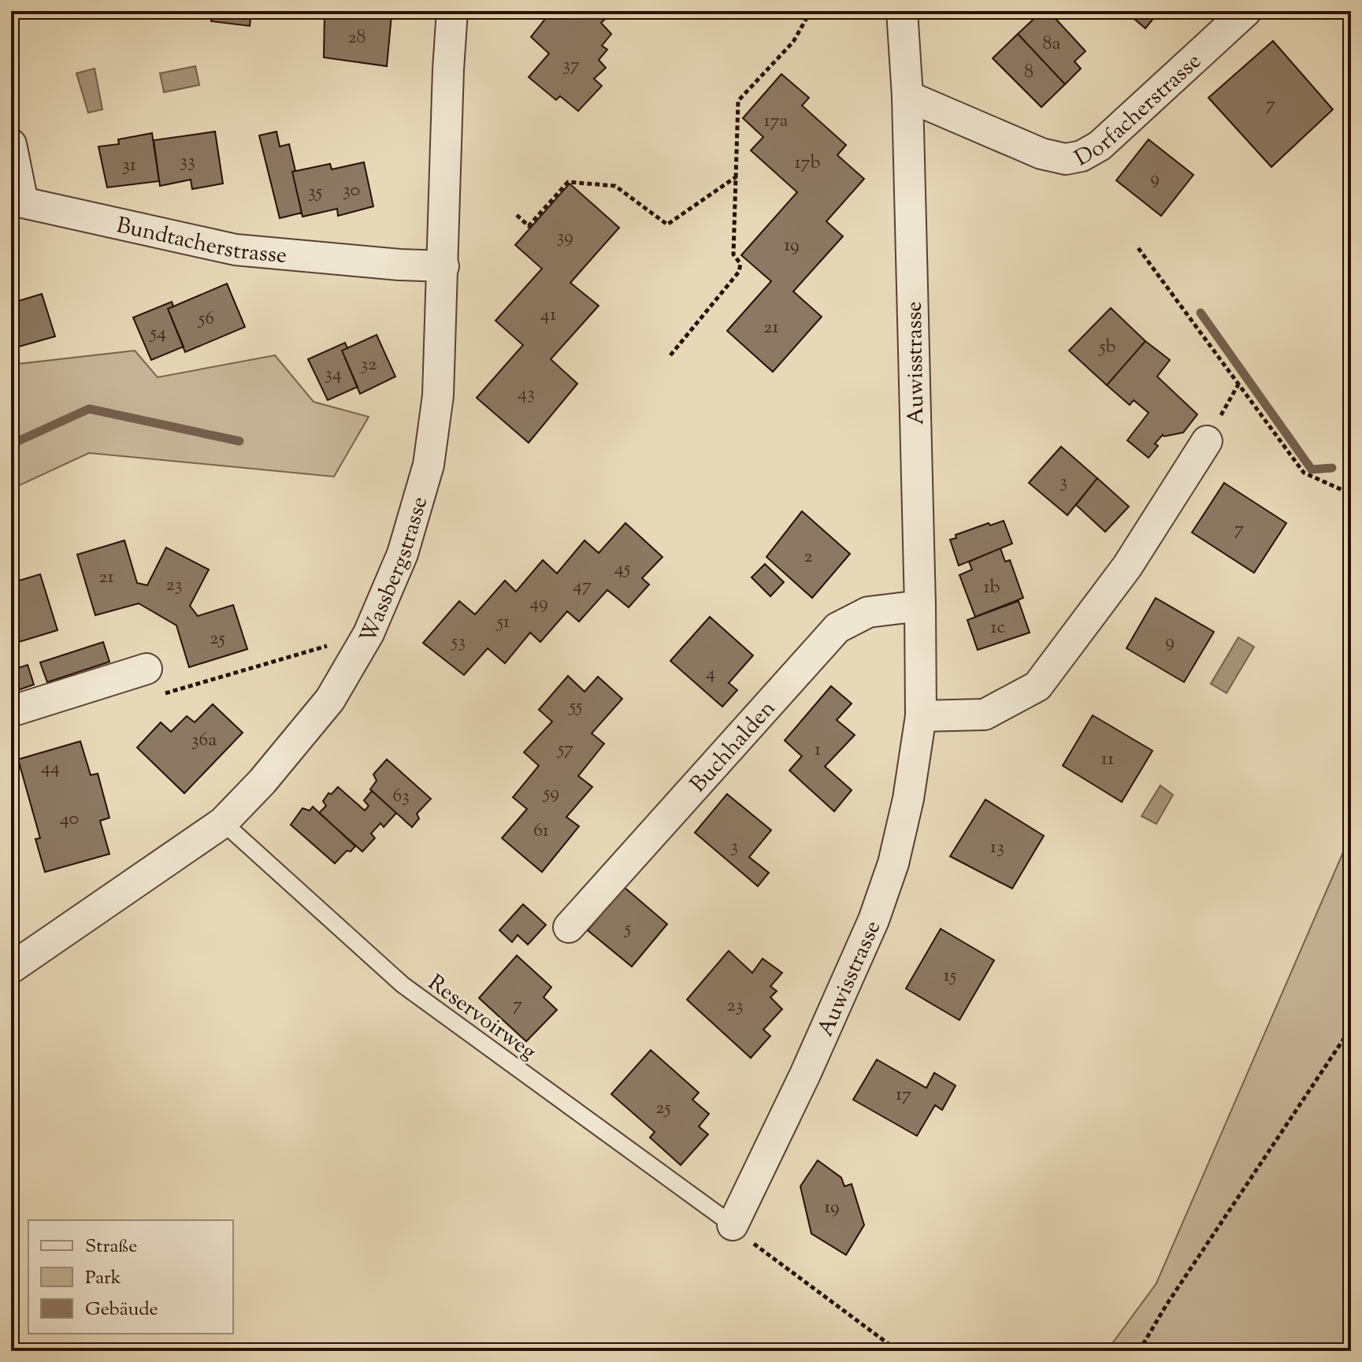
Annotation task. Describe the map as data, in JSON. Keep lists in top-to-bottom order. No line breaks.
{"streets":{"street":["Dorfacherstrasse","Bundtacherstrasse","Auwisstrasse","Wassbergstrasse","Buchhalden"],"lane":["Reservoirweg"]},"crossings":[["Dorfacherstrasse","Auwisstrasse"],["Bundtacherstrasse","Wassbergstrasse"],["Auwisstrasse","Buchhalden"],["Auwisstrasse","Reservoirweg"],["Wassbergstrasse","Reservoirweg"]],"house_numbers":["28","8a","37","8","7","17a","33","17b","31","9","30","35","39","19","41","56","21","54","5b","32","34","43","3","7","2","45","21","23","47","1b","49","51","1c","25","53","9","4","55","36a","57","1","11","44","59","63","40","61","3","13","5","15","7","23","17","25","19"],"legend":["Straße","Park","Gebäude"]}
